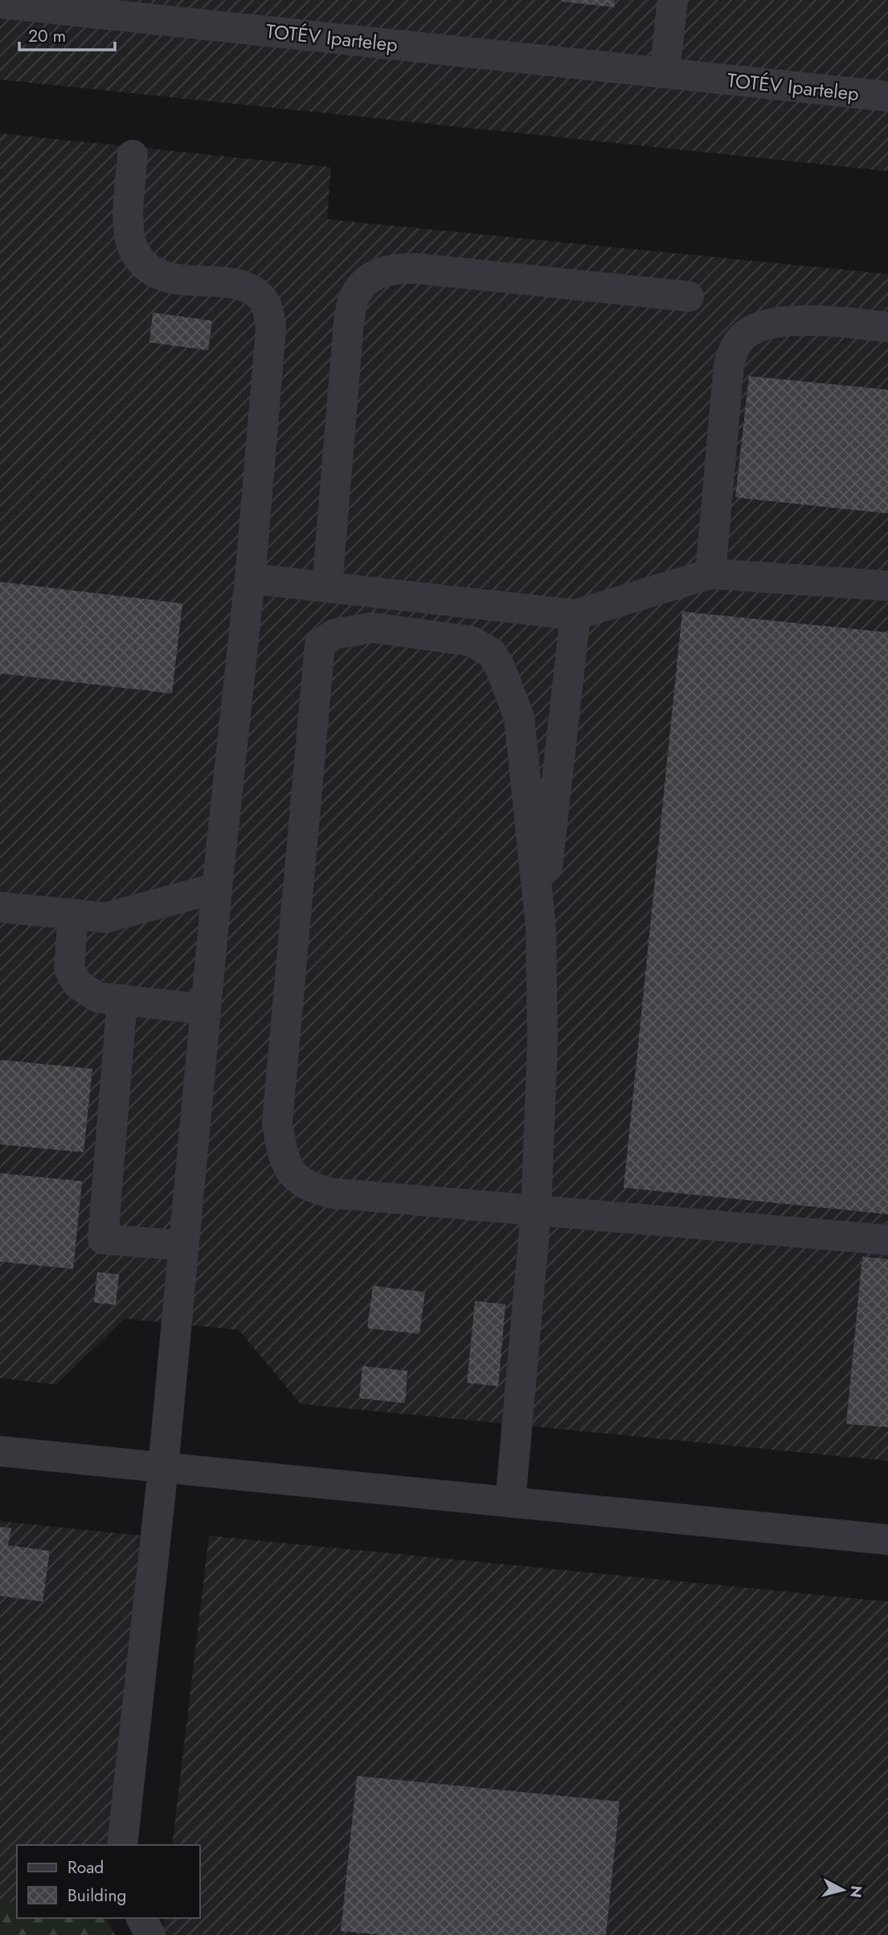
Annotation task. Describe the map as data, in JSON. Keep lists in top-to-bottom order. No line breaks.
{"streets":{"street":["TOTÉV Ipartelep"]},"legend":["Road","Building"],"scale_bar":"20 m","north":"right"}
